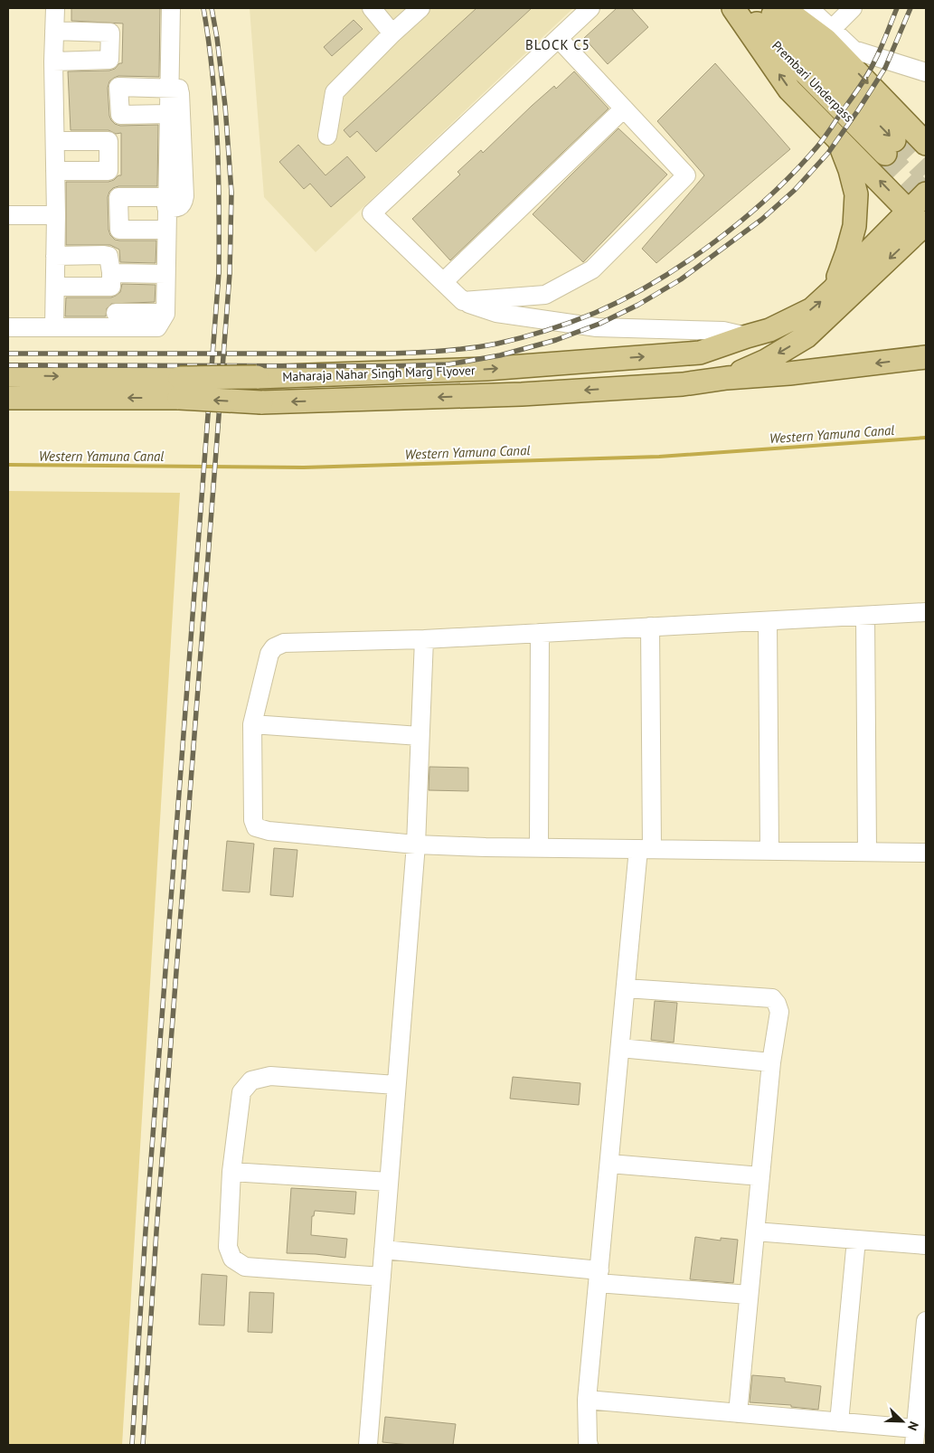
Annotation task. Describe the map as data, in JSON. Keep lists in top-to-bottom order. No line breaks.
{"streets":{"main road":["Prembari Underpass","Maharaja Nahar Singh Marg Flyover"]},"districts":["BLOCK C5"],"water":["Western Yamuna Canal"],"north":"bottom right"}
